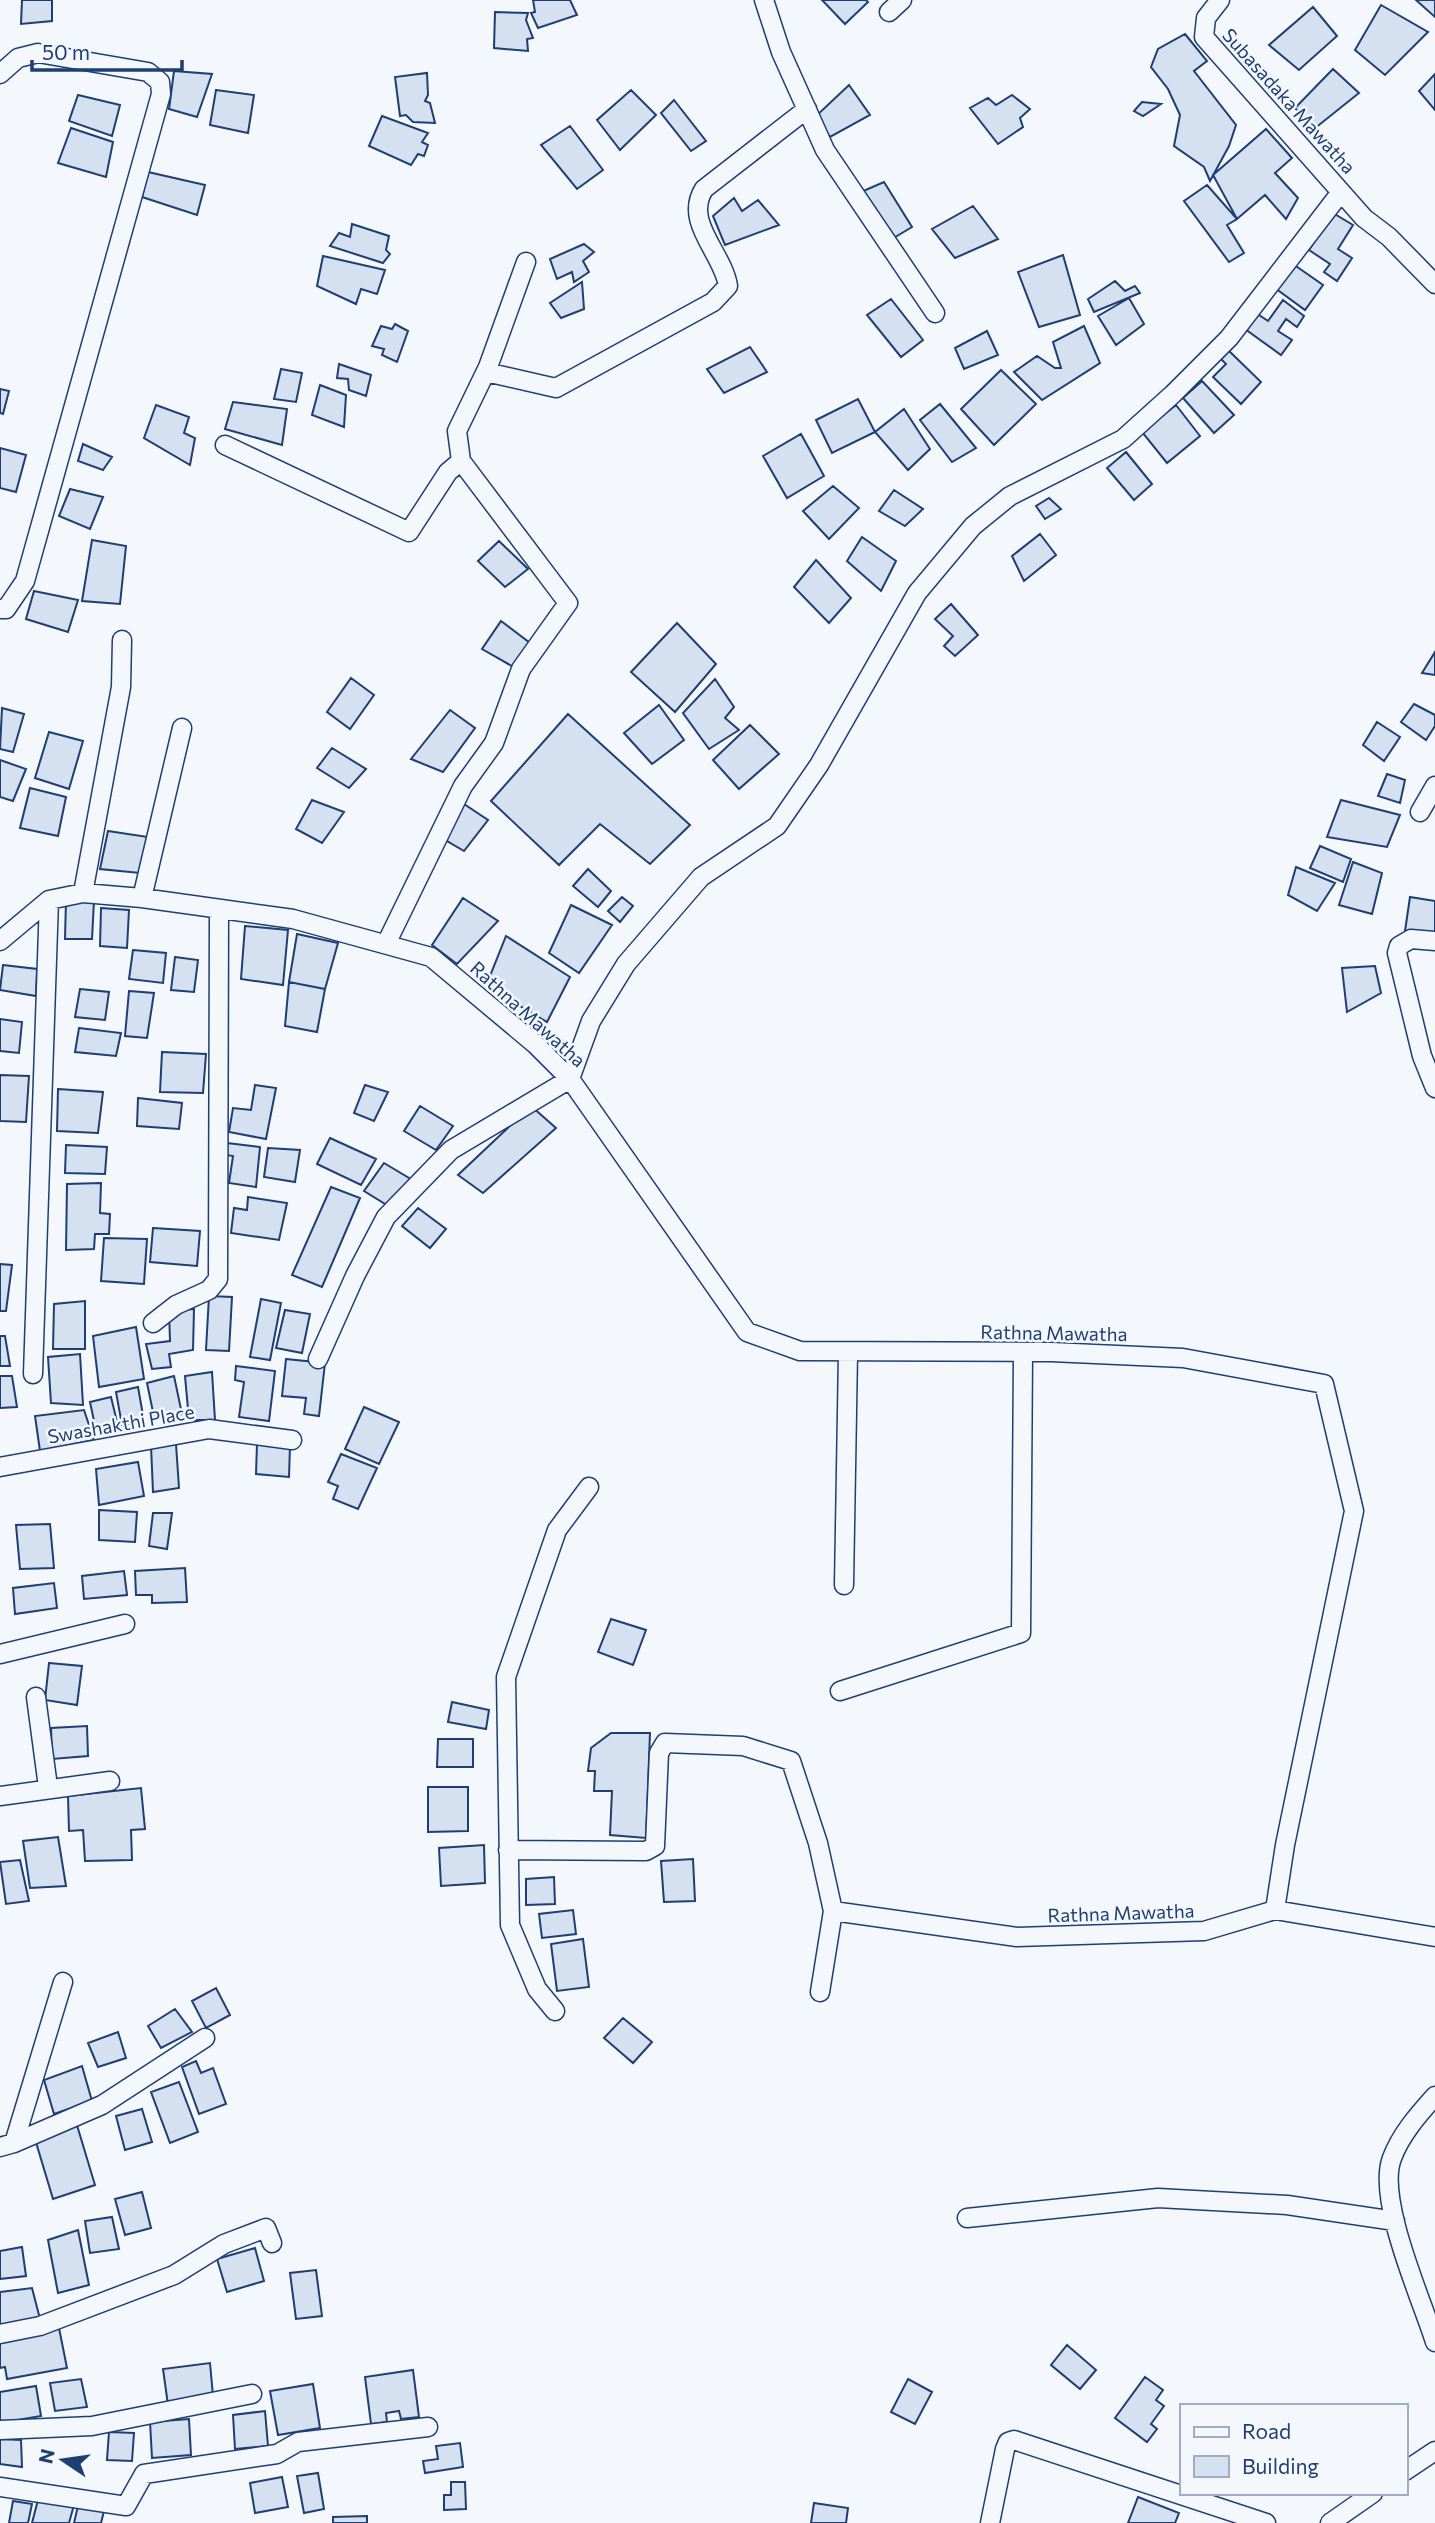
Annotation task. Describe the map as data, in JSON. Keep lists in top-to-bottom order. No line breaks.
{"streets":{"street":["Subasadaka Mawatha","Rathna Mawatha","Swashakthi Place"]},"legend":["Road","Building"],"scale_bar":"50 m","north":"left"}
